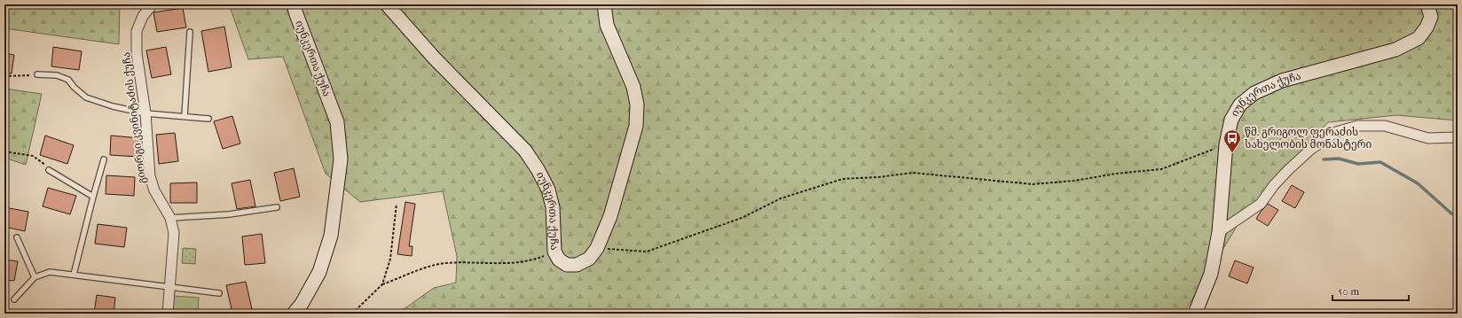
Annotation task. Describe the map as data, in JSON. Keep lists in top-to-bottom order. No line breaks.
{"streets":{"main road":["იუნკერთა ქუჩა"],"street":["გიორგი კვინიტაძის ქუჩა"]},"places":{"bus stop":["წმ. გრიგოლ ფერაძის სახელობის მონასტერი"]},"scale_bar":"50 m"}
